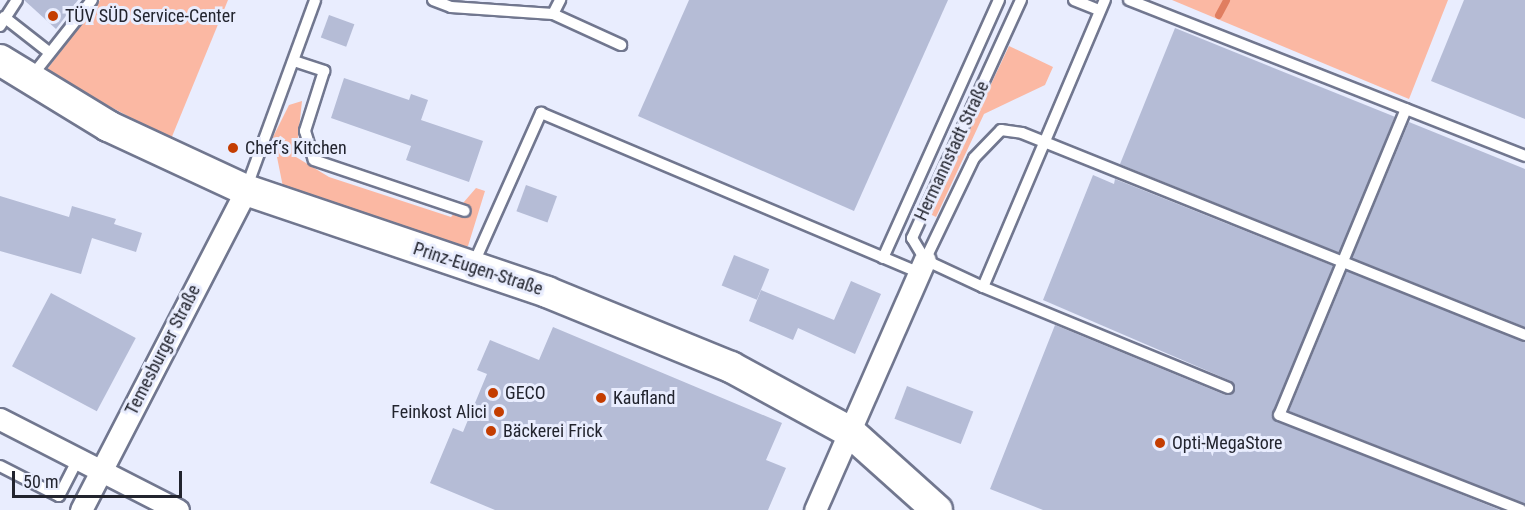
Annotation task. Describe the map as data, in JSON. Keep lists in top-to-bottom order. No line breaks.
{"streets":{"street":["Prinz-Eugen-Straße","Temesburger Straße"],"lane":["Hermannstadt Straße"]},"crossings":[["Prinz-Eugen-Straße","Temesburger Straße"]],"places":["TÜV SÜD Service-Center","Chef‘s Kitchen","GECO","Kaufland","Feinkost Alici","Bäckerei Frick","Opti-MegaStore"],"scale_bar":"50 m"}
